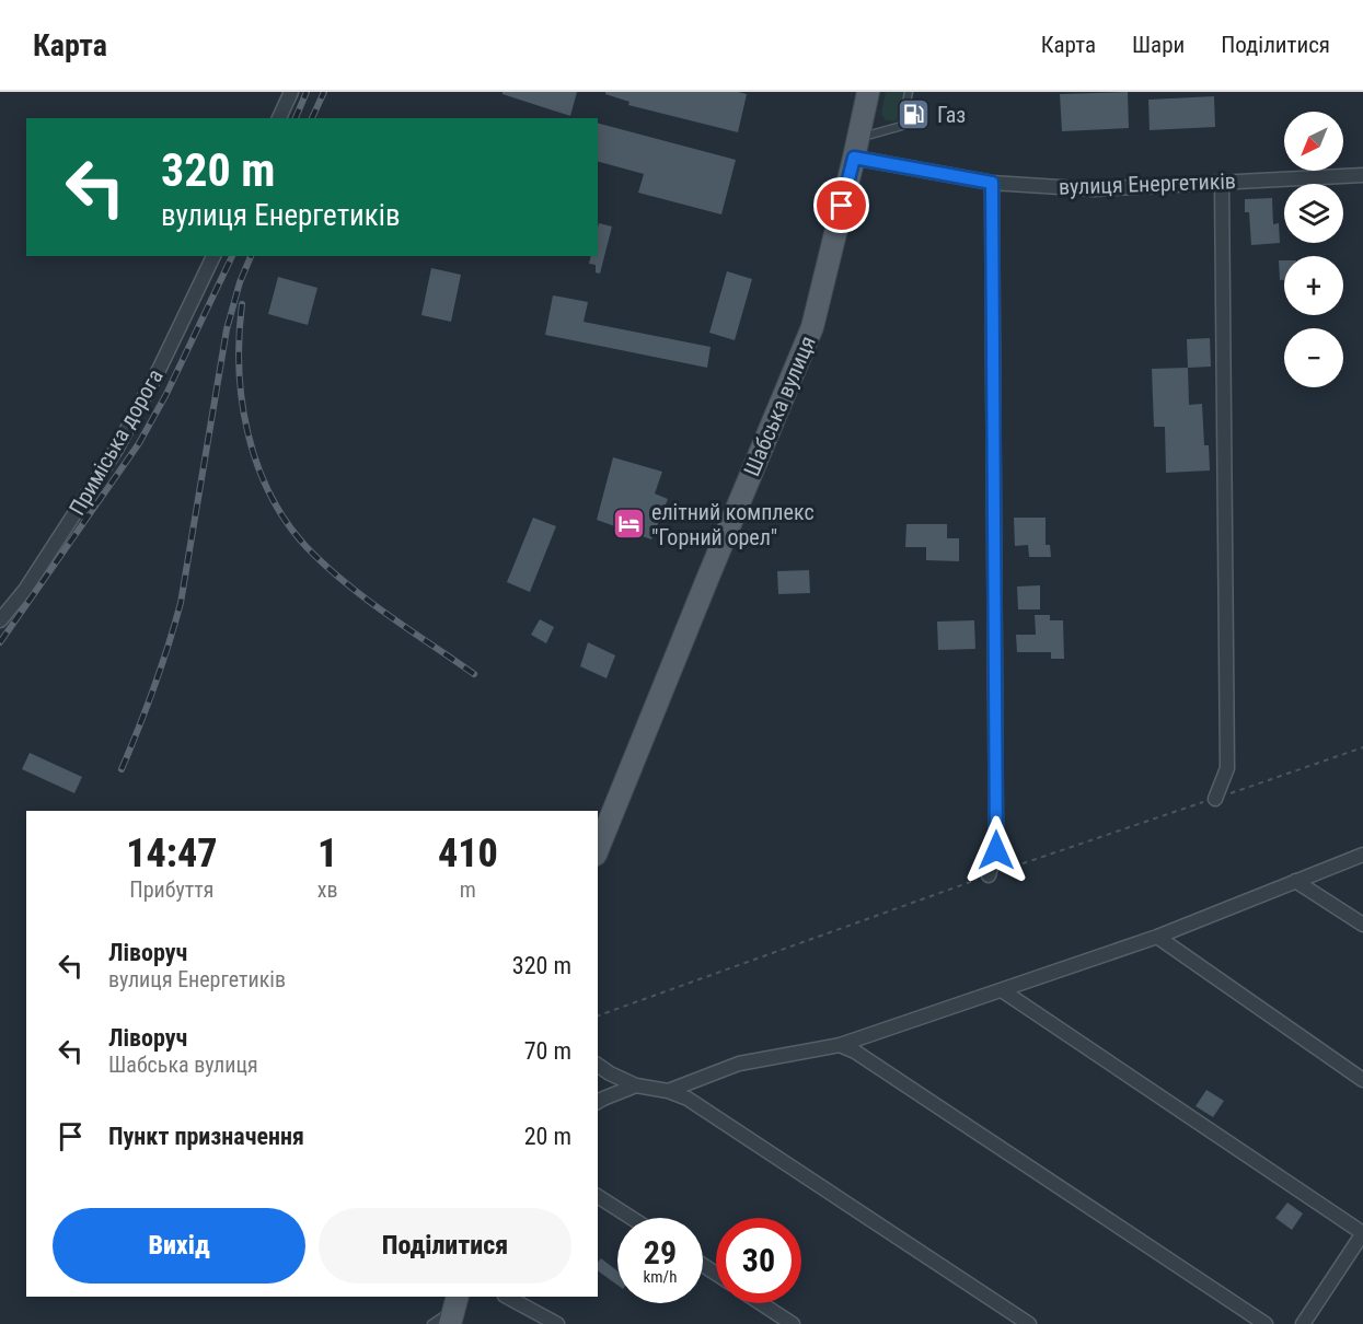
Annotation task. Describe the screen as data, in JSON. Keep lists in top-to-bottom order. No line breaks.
{"streets":{"main road":["Шабська вулиця"],"street":["вулиця Енергетиків","Приміська дорога"]},"crossings":[["вулиця Енергетиків","Шабська вулиця"]],"places":{"fuel station":["Газ"],"hotel":["елітний комплекс \"Горний орел\""]},"north":"bottom left","page":{"header":"Карта","nav":["Карта","Шари","Поділитися"],"map_buttons":["+","−"],"turn":["320 m","вулиця Енергетиків"],"eta":["14:47","Прибуття","1","хв","410","m"],"list":[{"name":"Ліворуч","note":"вулиця Енергетиків","value":"320 m"},{"name":"Ліворуч","note":"Шабська вулиця","value":"70 m"},{"name":"Пункт призначення","value":"20 m"}],"buttons":["Вихід","Поділитися"],"speed":"29 km/h","limit":"30"}}
